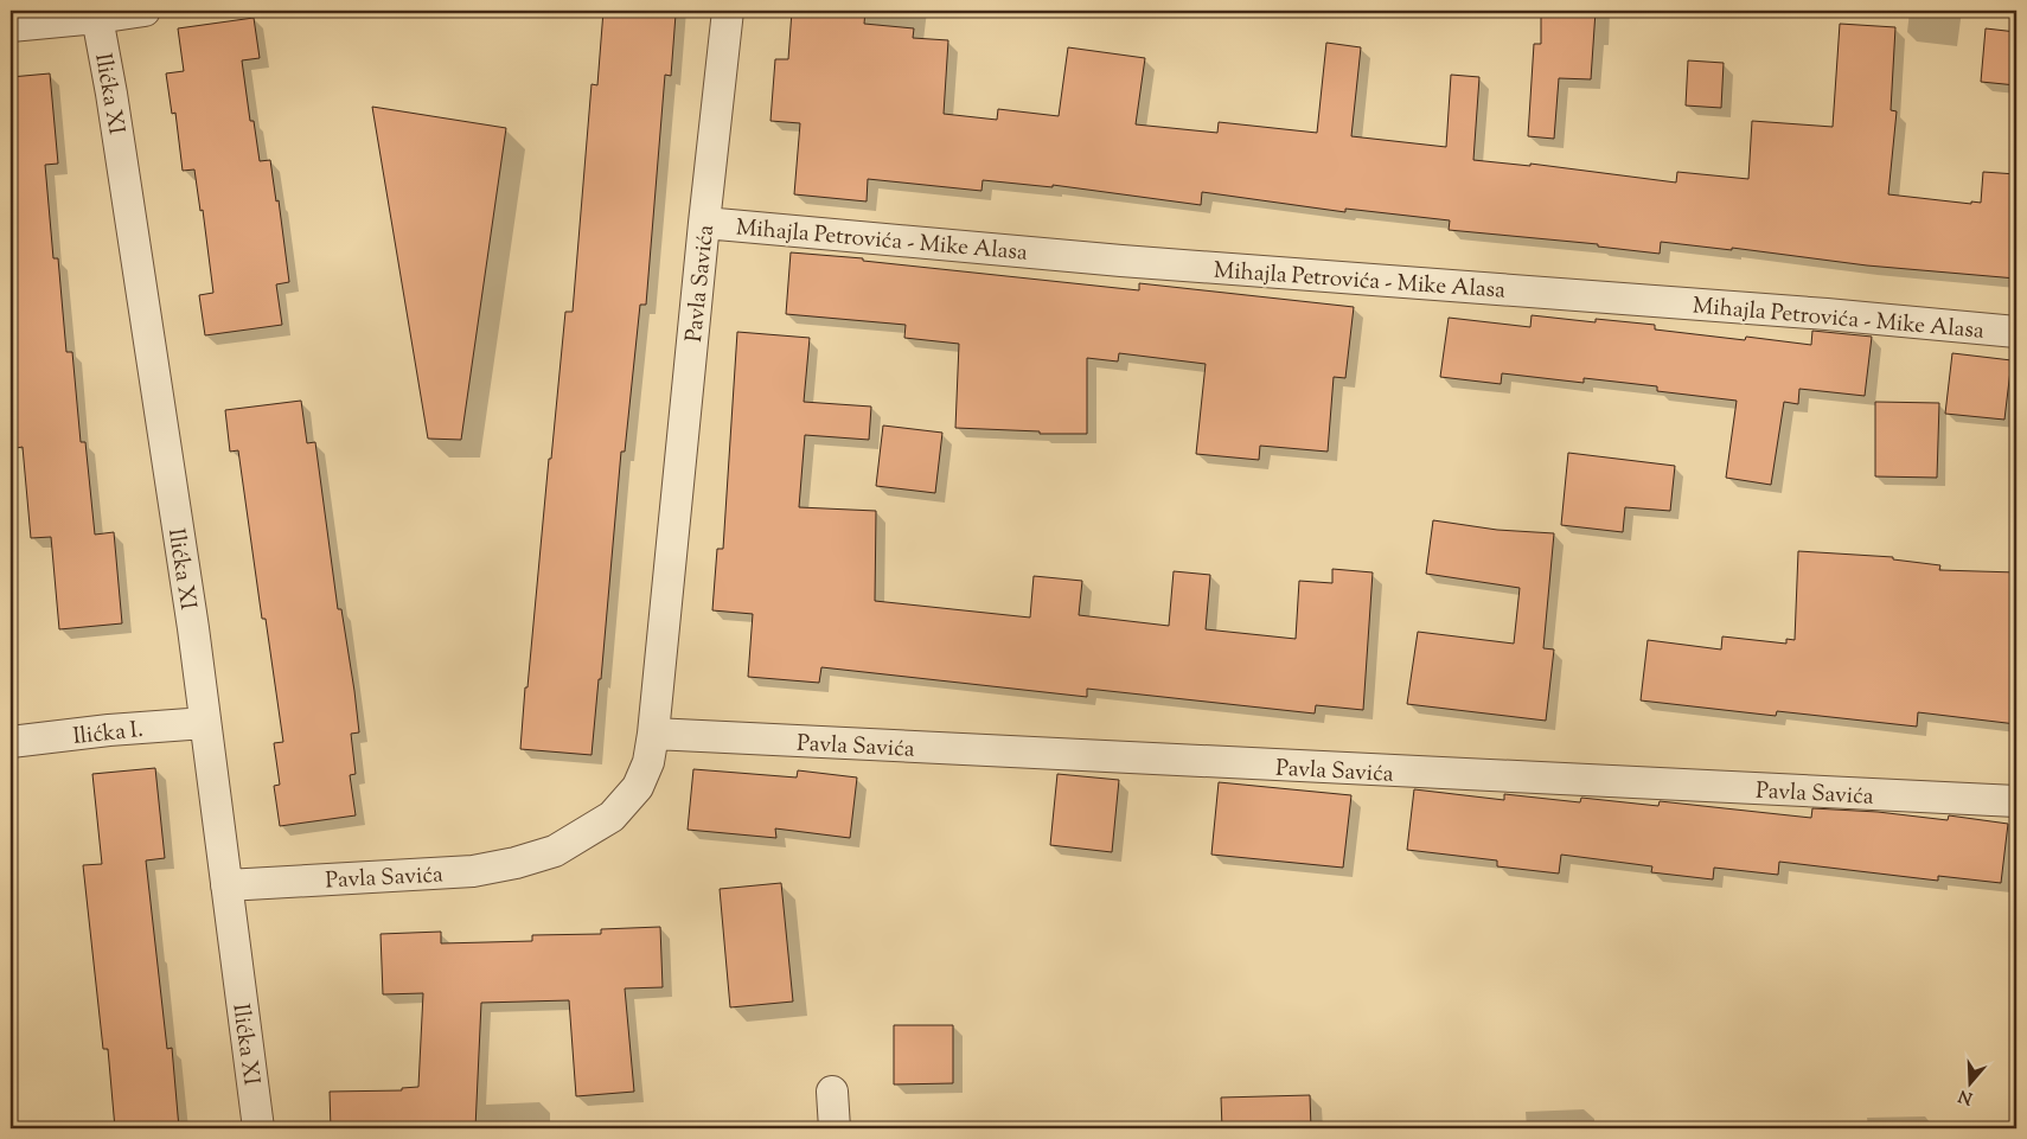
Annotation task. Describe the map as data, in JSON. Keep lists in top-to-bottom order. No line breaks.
{"streets":{"street":["Ilićka XI","Mihajla Petrovića - Mike Alasa","Pavla Savića","Ilićka I."]},"crossings":[["Ilićka XI","Pavla Savića"],["Ilićka XI","Ilićka I."],["Mihajla Petrovića - Mike Alasa","Pavla Savića"]],"north":"bottom"}
